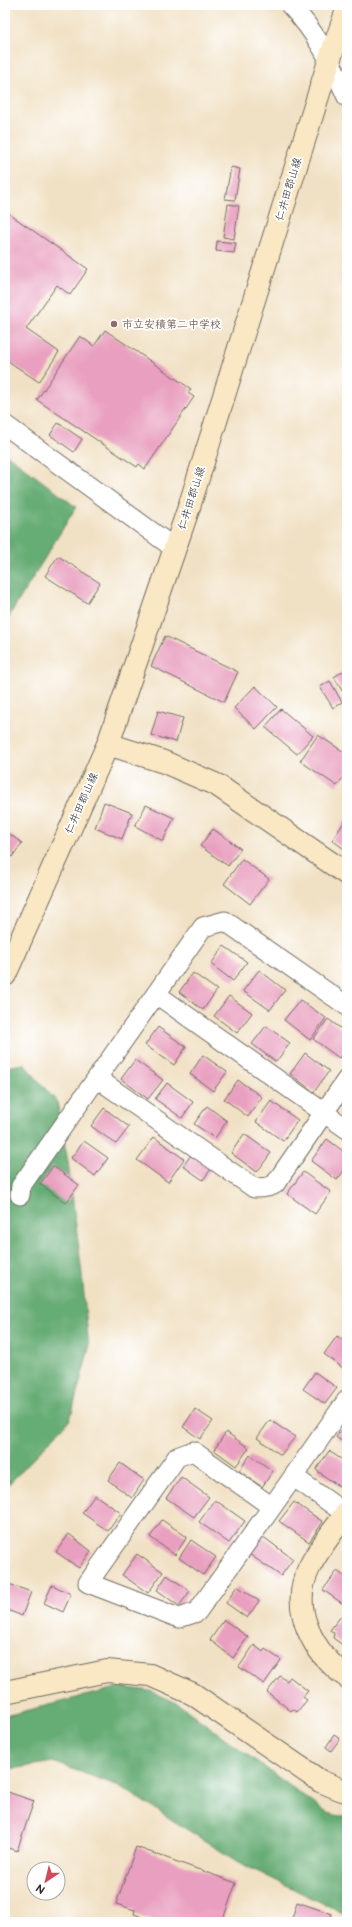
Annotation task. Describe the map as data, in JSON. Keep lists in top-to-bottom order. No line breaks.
{"streets":{"main road":["仁井田郡山線"]},"places":["市立安積第二中学校"],"north":"bottom left"}
